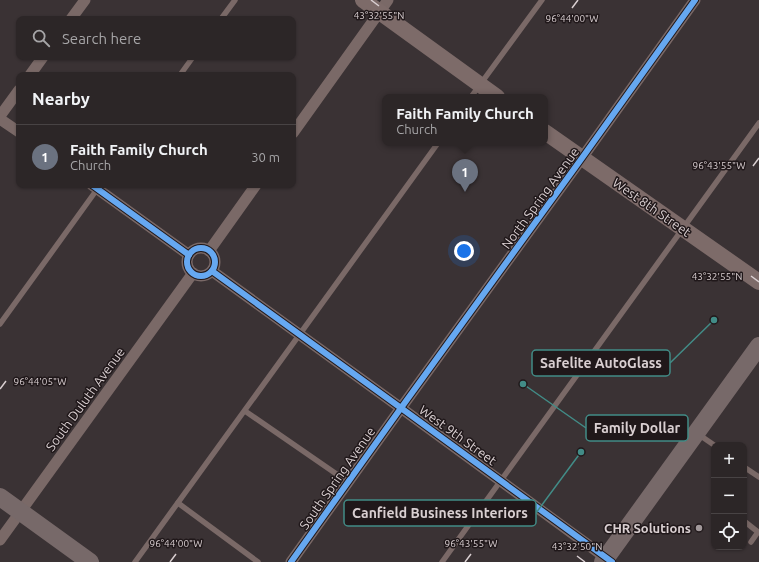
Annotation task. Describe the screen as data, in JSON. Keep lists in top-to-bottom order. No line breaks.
{"streets":{"street":["North Spring Avenue","West 8th Street","South Duluth Avenue","West 9th Street","South Spring Avenue"]},"crossings":[["North Spring Avenue","West 8th Street"],["North Spring Avenue","West 9th Street"],["North Spring Avenue","South Spring Avenue"],["South Duluth Avenue","West 9th Street"],["West 9th Street","South Spring Avenue"]],"places":["Safelite AutoGlass","Family Dollar","Canfield Business Interiors","CHR Solutions"],"page":{"search":"Search here","heading":"Nearby","popup":["Faith Family Church","Church"],"list":[{"mark":"1","name":"Faith Family Church","note":"Church","value":"30 m"}],"pins":"1","map_buttons":["+","−"]},"coordinates":["43°32'55\"N","96°44'00\"W","96°43'55\"W","96°44'05\"W","43°32'50\"N"]}
